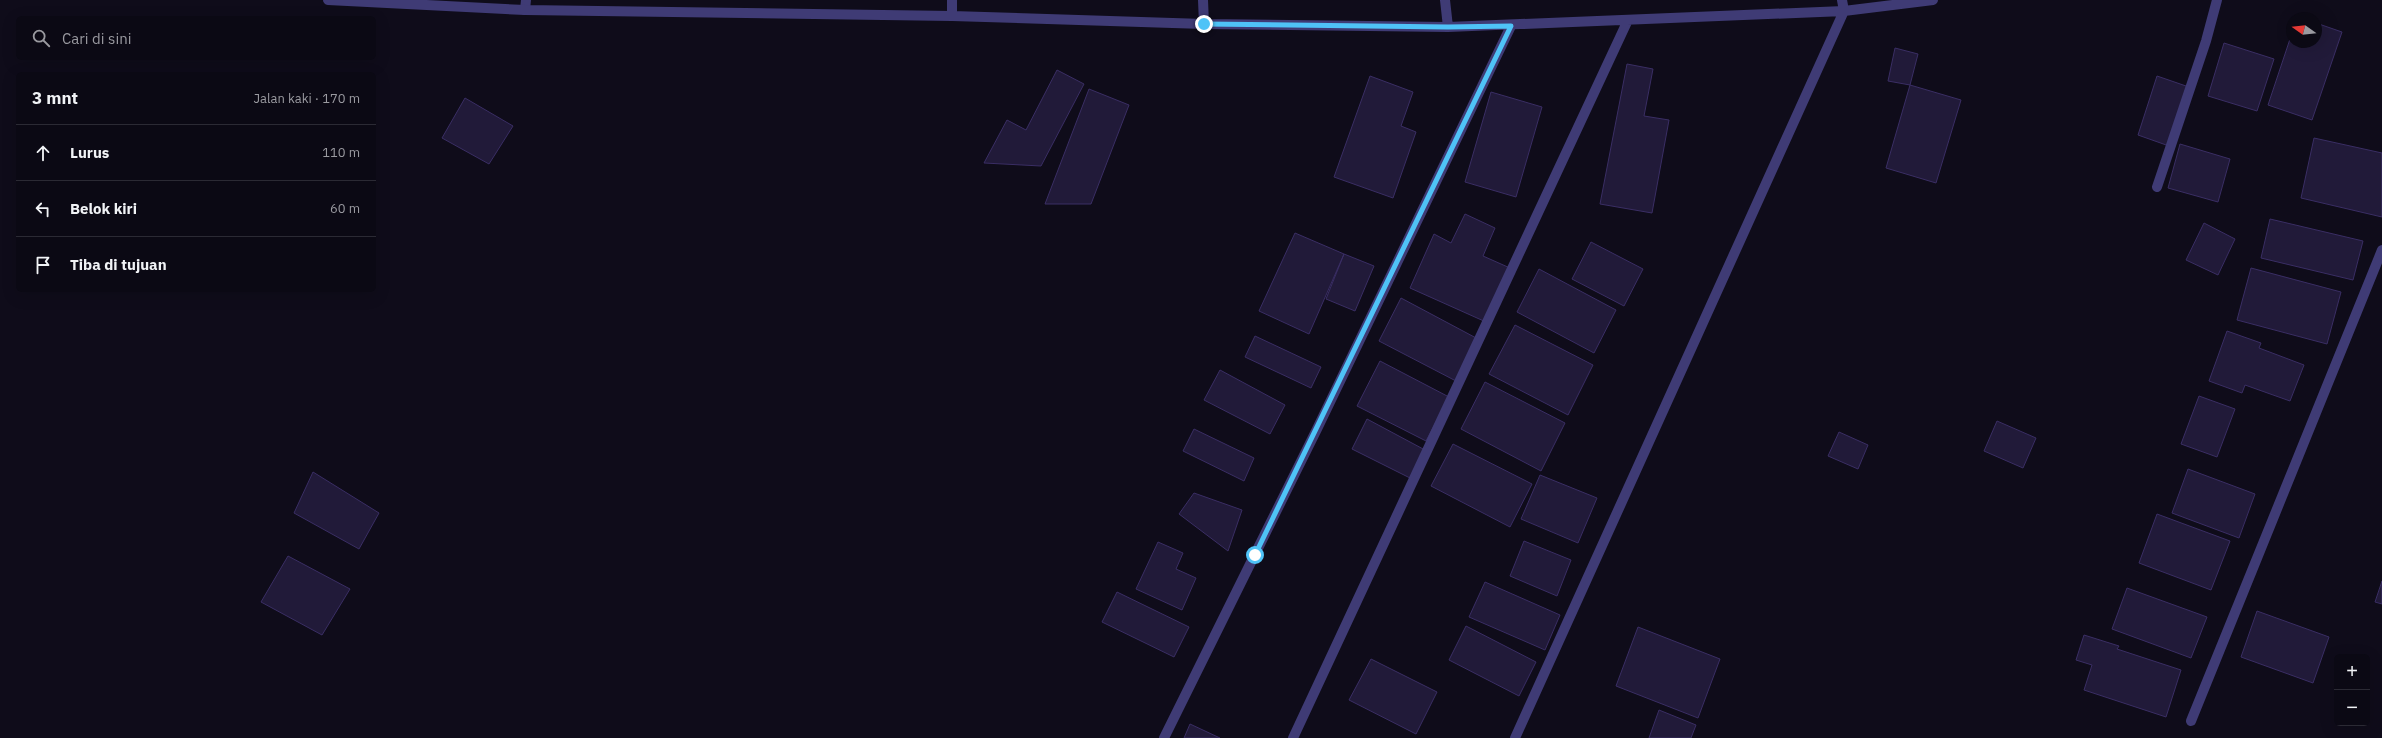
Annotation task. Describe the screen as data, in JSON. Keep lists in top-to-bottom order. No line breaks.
{"north":"left","page":{"search":"Cari di sini","heading":["3 mnt","Jalan kaki · 170 m"],"list":[["Lurus","110 m"],["Belok kiri","60 m"],"Tiba di tujuan"],"map_buttons":["+","−"]}}
